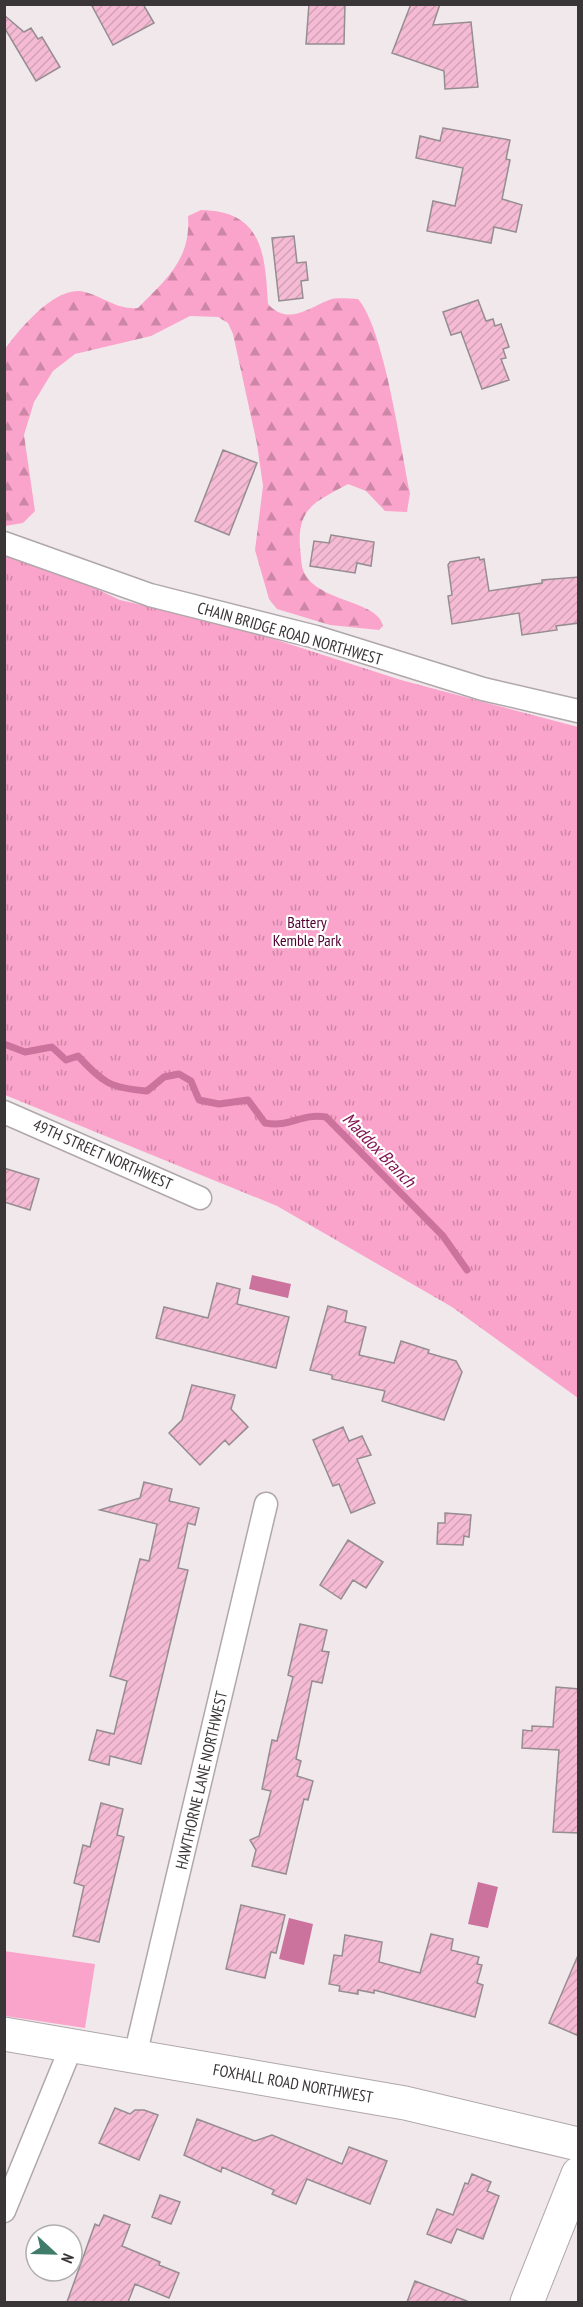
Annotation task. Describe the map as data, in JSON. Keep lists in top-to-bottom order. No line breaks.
{"streets":{"main road":["FOXHALL ROAD NORTHWEST"],"street":["CHAIN BRIDGE ROAD NORTHWEST","49TH STREET NORTHWEST","HAWTHORNE LANE NORTHWEST"]},"crossings":[["HAWTHORNE LANE NORTHWEST","FOXHALL ROAD NORTHWEST"]],"water":["Maddox Branch"],"parks":["Battery Kemble Park"],"north":"right"}
